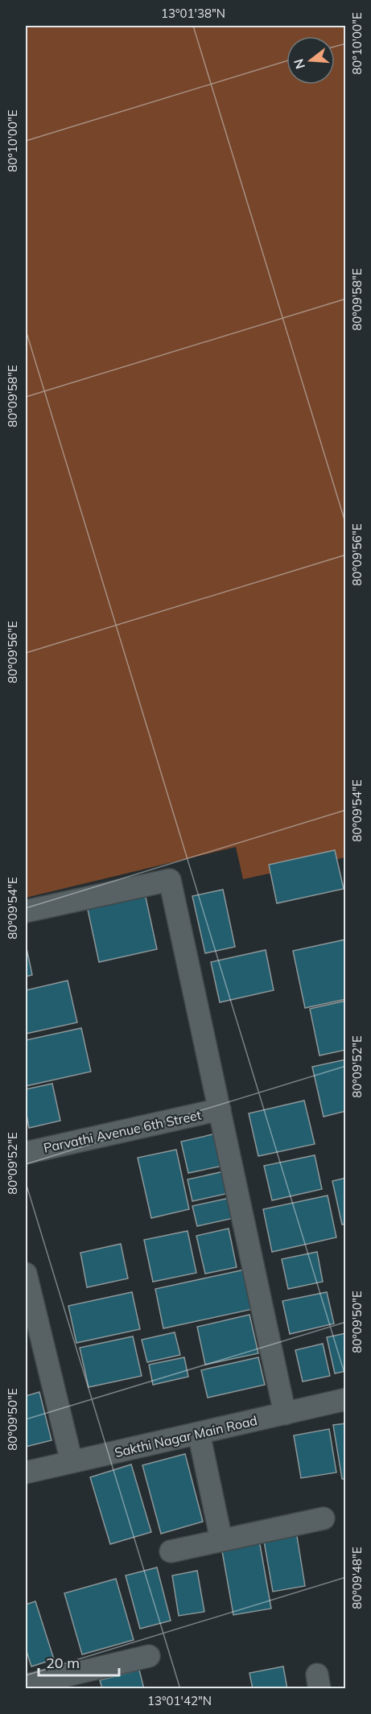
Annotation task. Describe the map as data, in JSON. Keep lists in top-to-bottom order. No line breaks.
{"streets":{"street":["Parvathi Avenue 6th Street","Sakthi Nagar Main Road"]},"scale_bar":"20 m","north":"left","coordinates":["13°01'38\"N","80°10'00\"E","80°09'58\"E","80°09'56\"E","80°09'54\"E","80°09'52\"E","80°09'50\"E","80°09'48\"E","13°01'42\"N"]}
